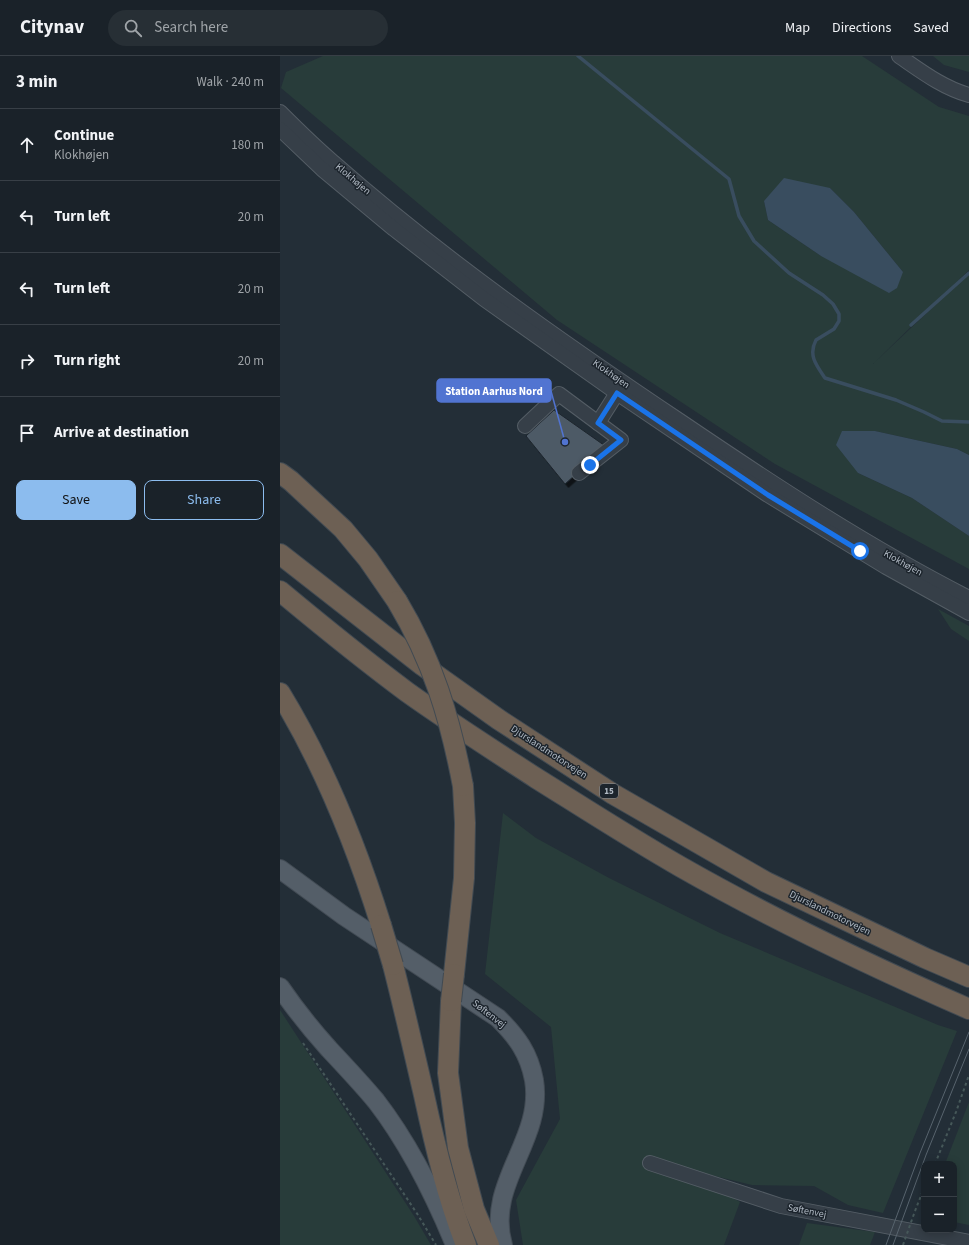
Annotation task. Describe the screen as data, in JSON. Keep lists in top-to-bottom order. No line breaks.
{"streets":{"highway":["Djurslandmotorvejen","15"],"main road":["Søftenvej"],"street":["Klokhøjen"]},"places":["Station Aarhus Nord"],"page":{"header":"Citynav","search":"Search here","nav":["Map","Directions","Saved"],"heading":["3 min","Walk · 240 m"],"list":[["Continue","Klokhøjen","180 m"],["Turn left","20 m"],["Turn left","20 m"],["Turn right","20 m"],"Arrive at destination"],"buttons":["Save","Share"],"map_buttons":["+","−"]}}
